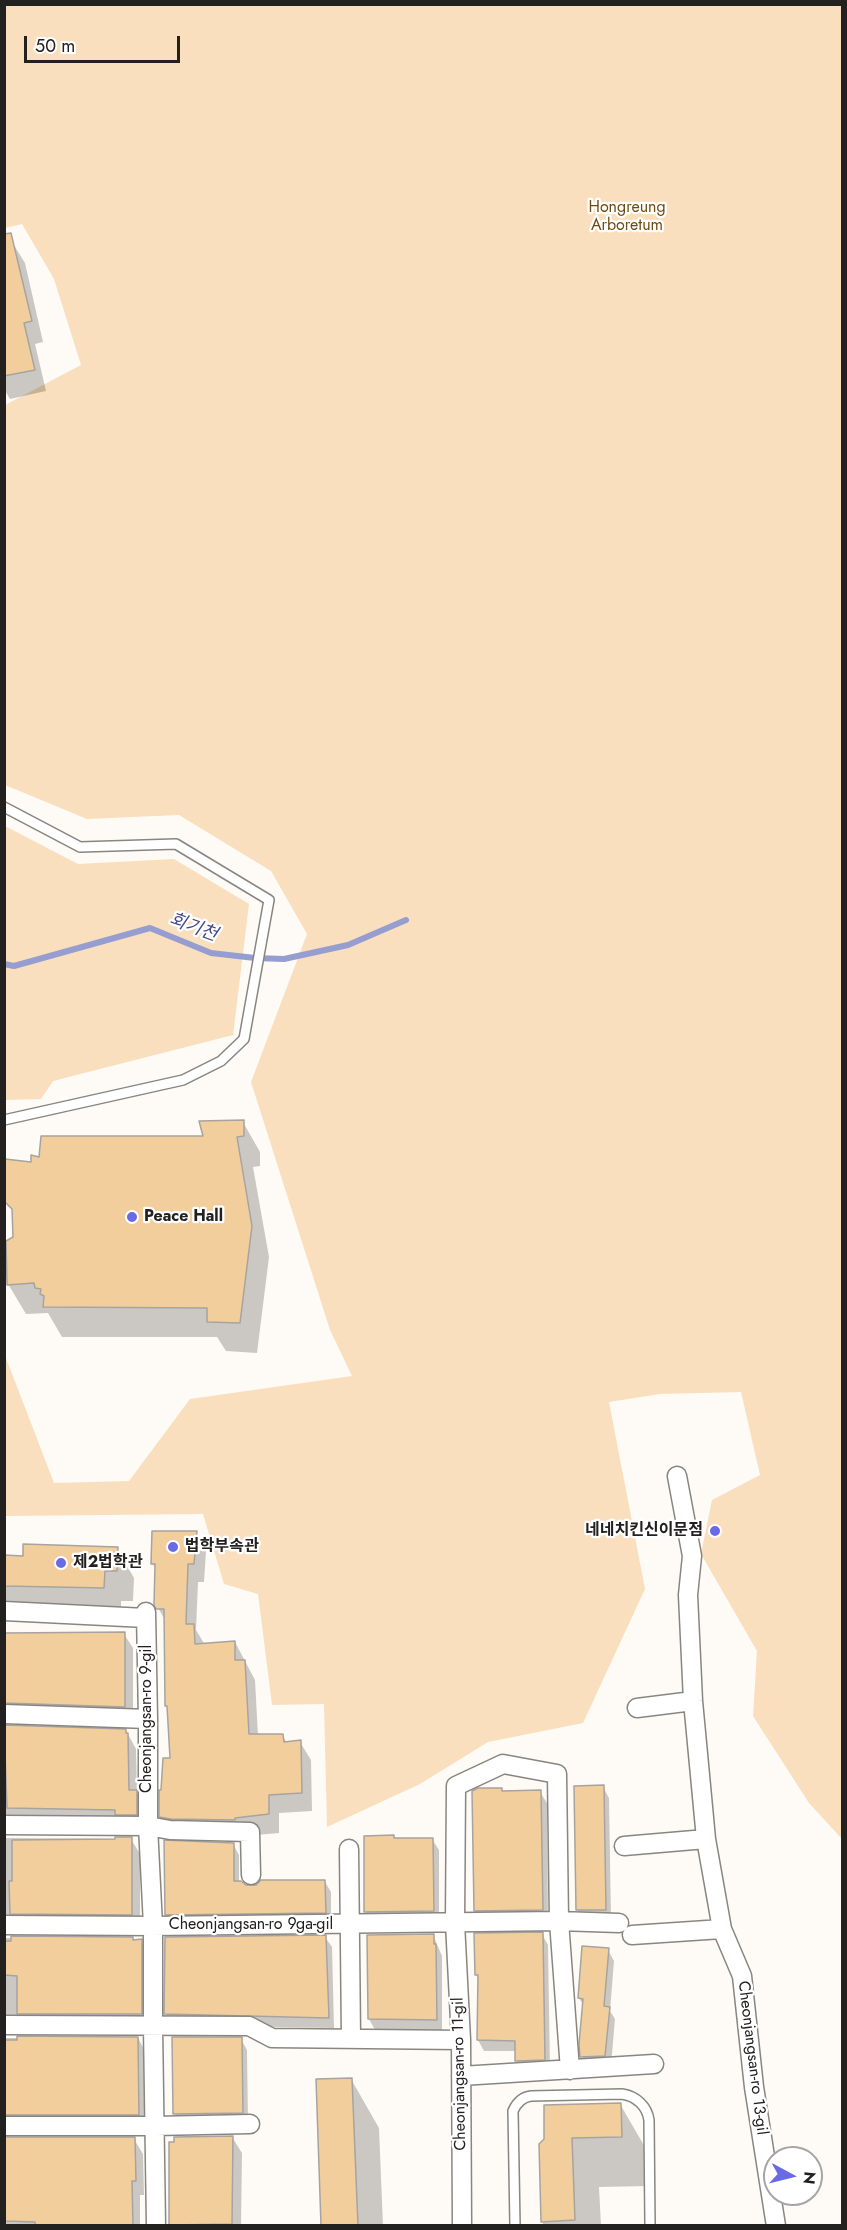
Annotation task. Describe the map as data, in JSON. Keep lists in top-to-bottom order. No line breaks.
{"streets":{"street":["Cheonjangsan-ro 9-gil","Cheonjangsan-ro 9ga-gil","Cheonjangsan-ro 13-gil","Cheonjangsan-ro 11-gil"]},"crossings":[["Cheonjangsan-ro 9-gil","Cheonjangsan-ro 9ga-gil"],["Cheonjangsan-ro 9ga-gil","Cheonjangsan-ro 13-gil"],["Cheonjangsan-ro 9ga-gil","Cheonjangsan-ro 11-gil"]],"water":["회기천"],"parks":["Hongreung Arboretum"],"places":["Peace Hall","네네치킨신이문점","법학부속관","제2법학관"],"scale_bar":"50 m","north":"right"}
